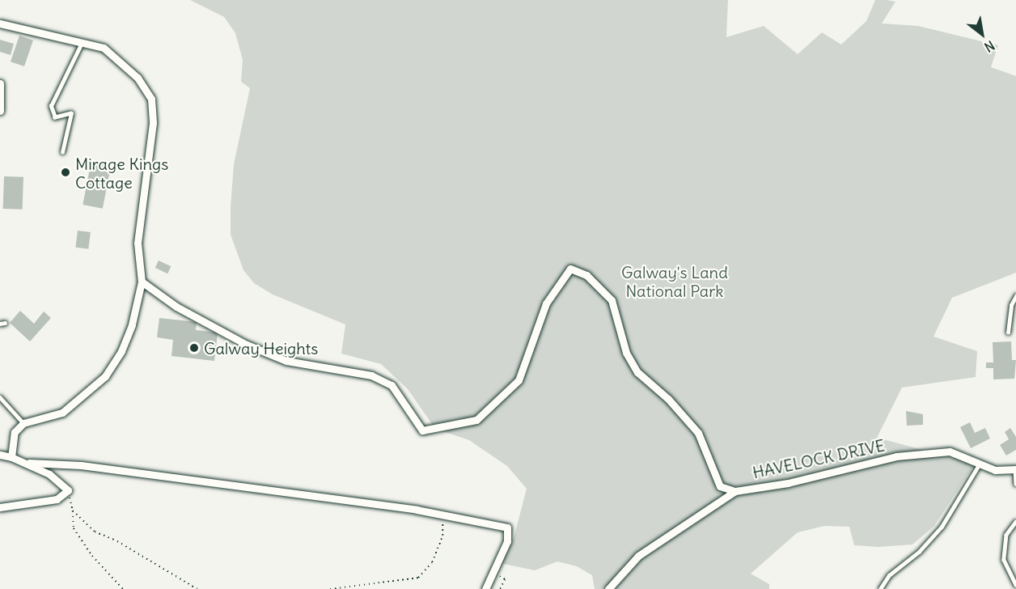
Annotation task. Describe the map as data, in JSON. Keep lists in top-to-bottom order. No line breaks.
{"streets":{"street":["HAVELOCK DRIVE"]},"parks":["Galway's Land National Park"],"places":["Mirage Kings Cottage","Galway Heights"],"north":"bottom right"}
